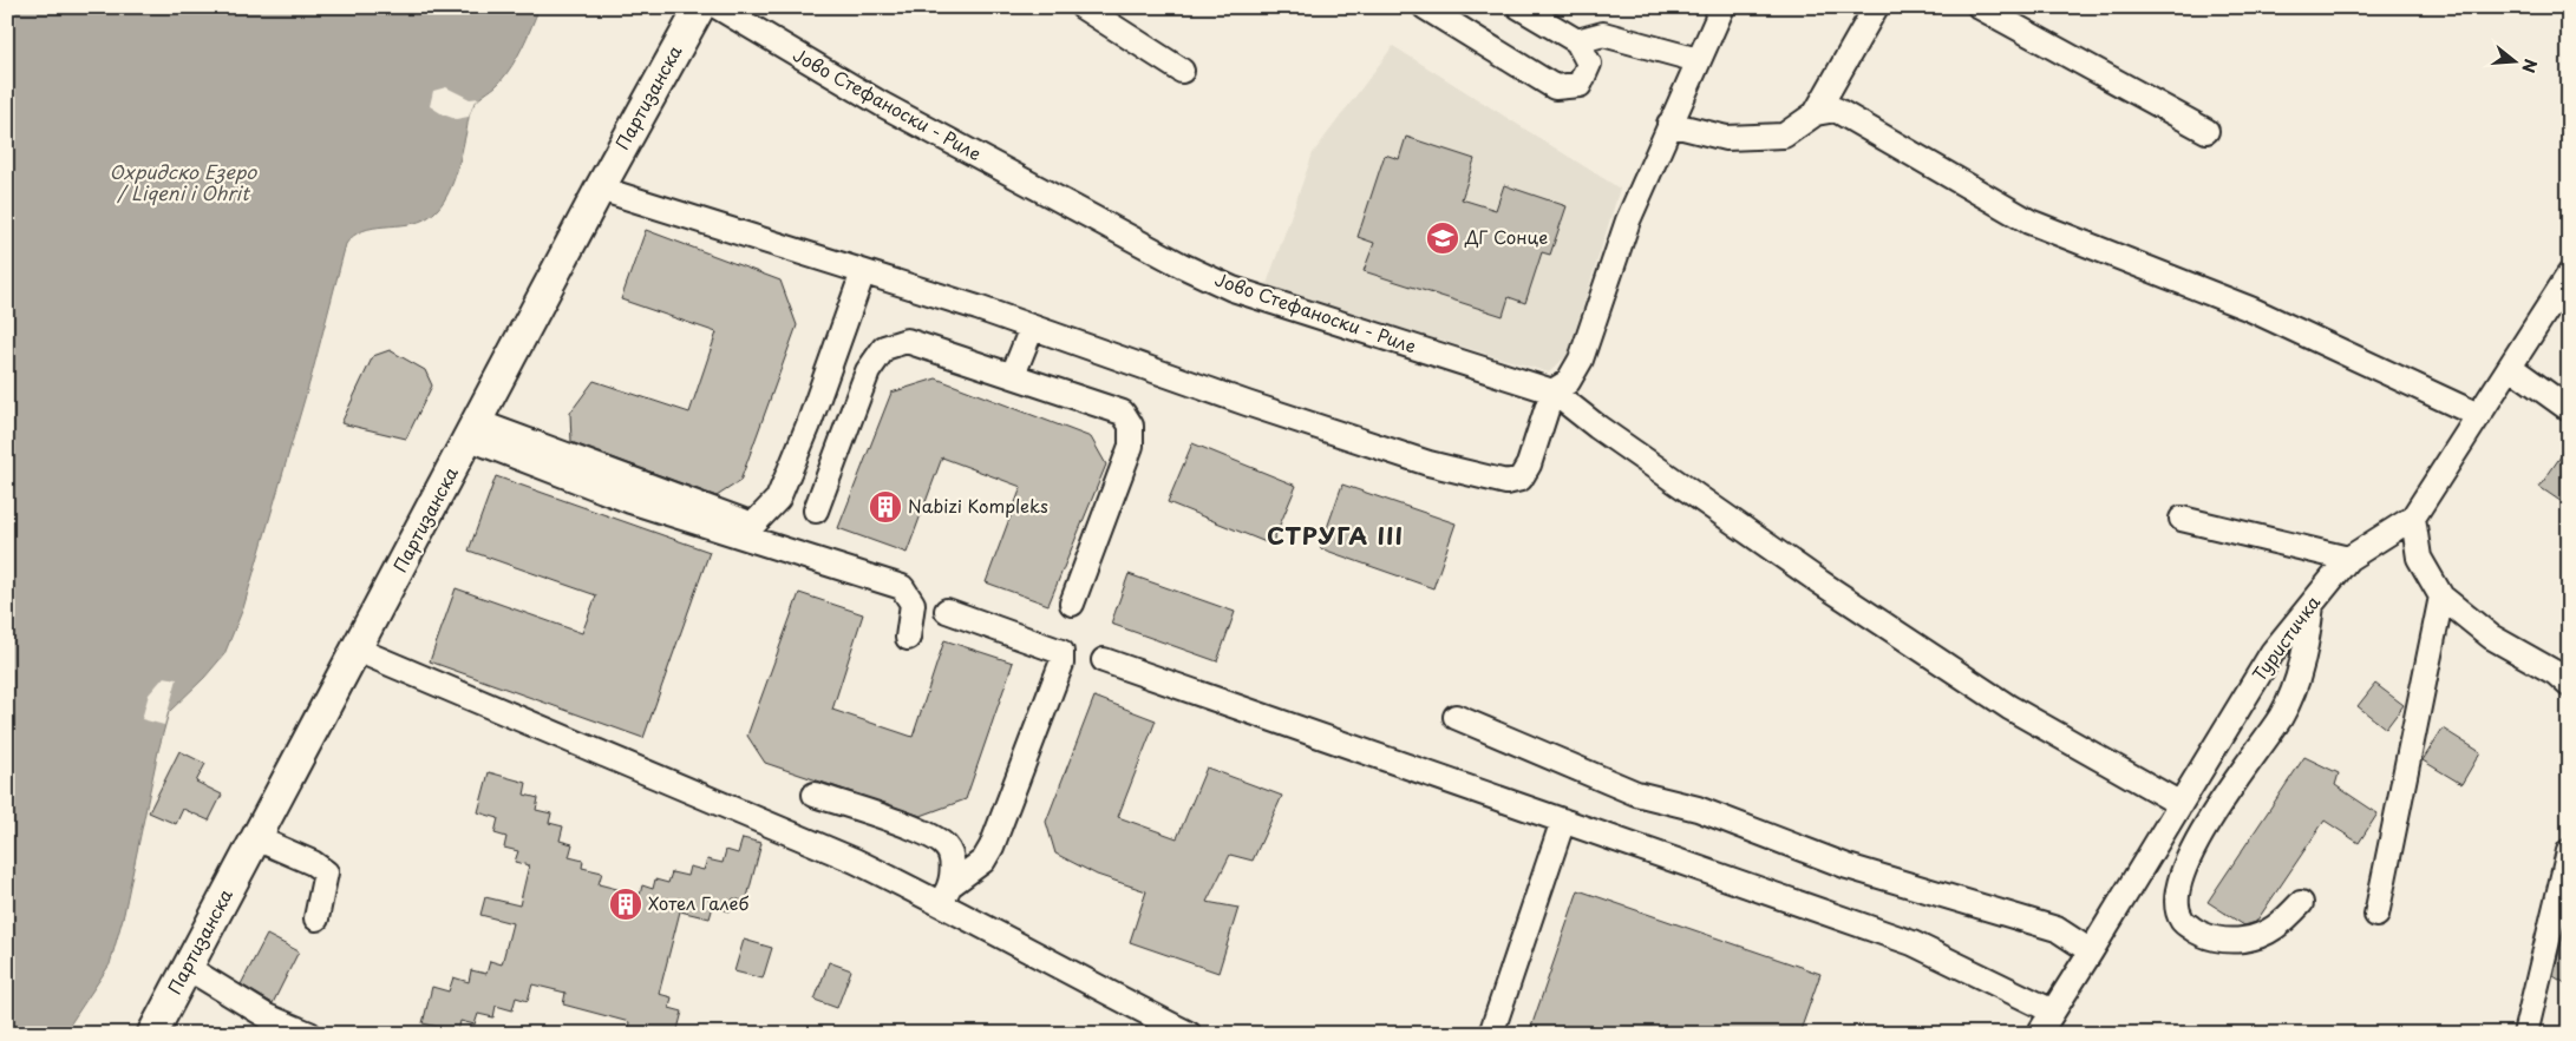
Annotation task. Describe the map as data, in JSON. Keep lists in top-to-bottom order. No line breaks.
{"streets":{"main road":["Партизанска"],"street":["Јово Стефаноски - Риле","Туристичка"]},"districts":["СТРУГА III"],"water":["Охридско Езеро / Liqeni i Ohrit"],"places":{"school or university":["ДГ Сонце"],"building":["Nabizi Kompleks","Хотел Галеб"]},"north":"right"}
